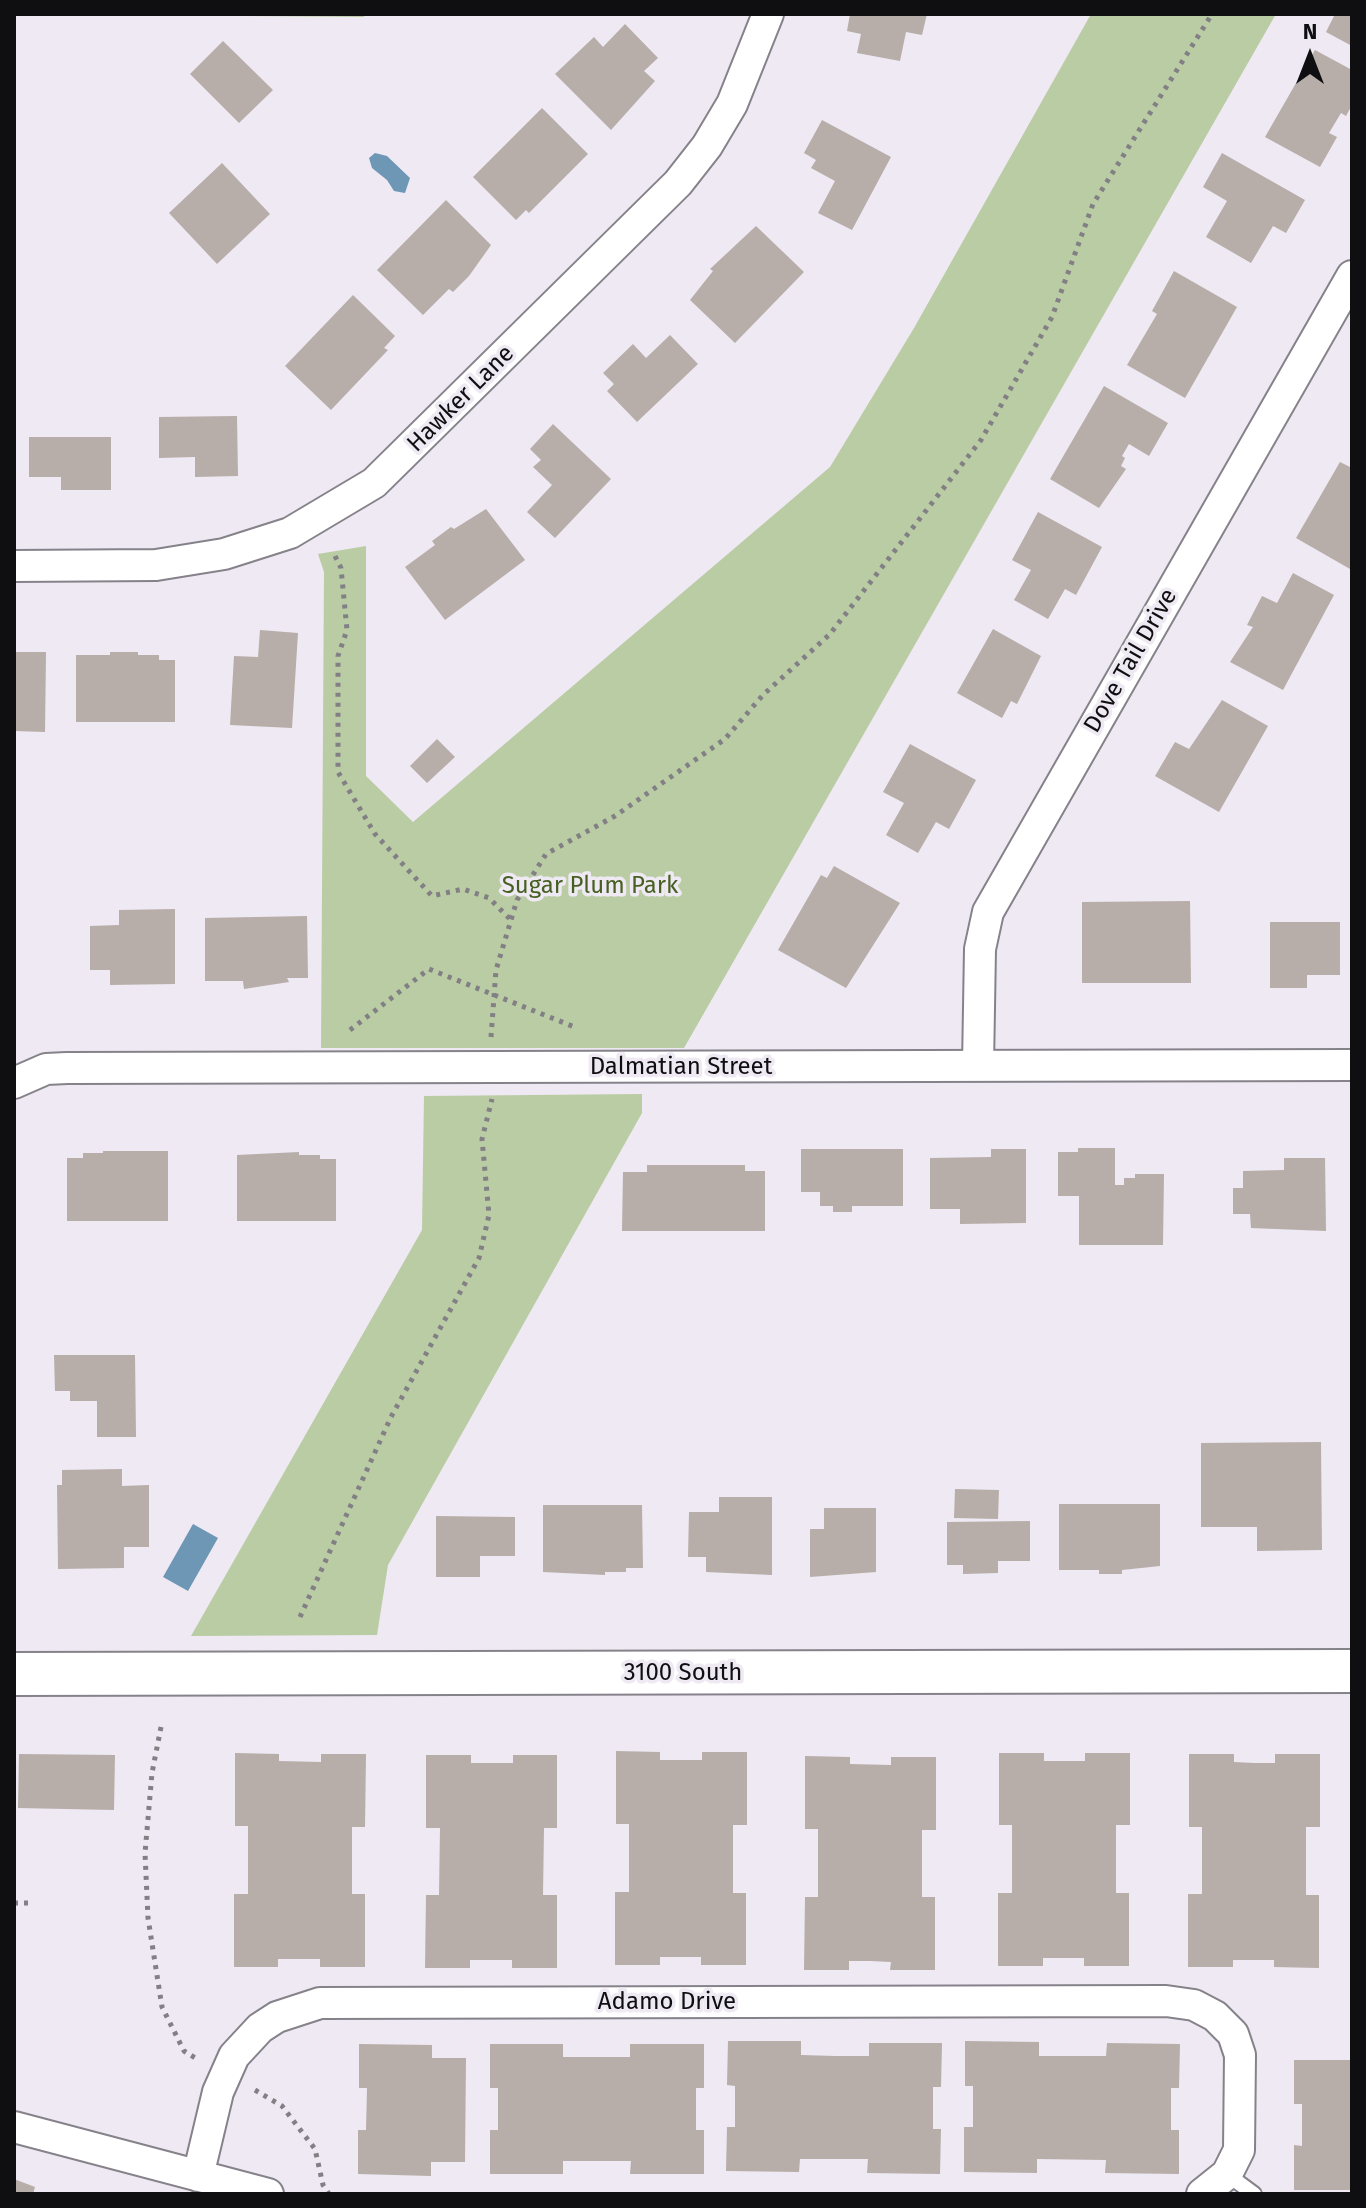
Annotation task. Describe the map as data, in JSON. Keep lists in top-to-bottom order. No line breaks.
{"streets":{"main road":["3100 South"],"street":["Hawker Lane","Dove Tail Drive","Dalmatian Street","Adamo Drive"]},"crossings":[["Dove Tail Drive","Dalmatian Street"]],"parks":["Sugar Plum Park"],"north":"top"}
